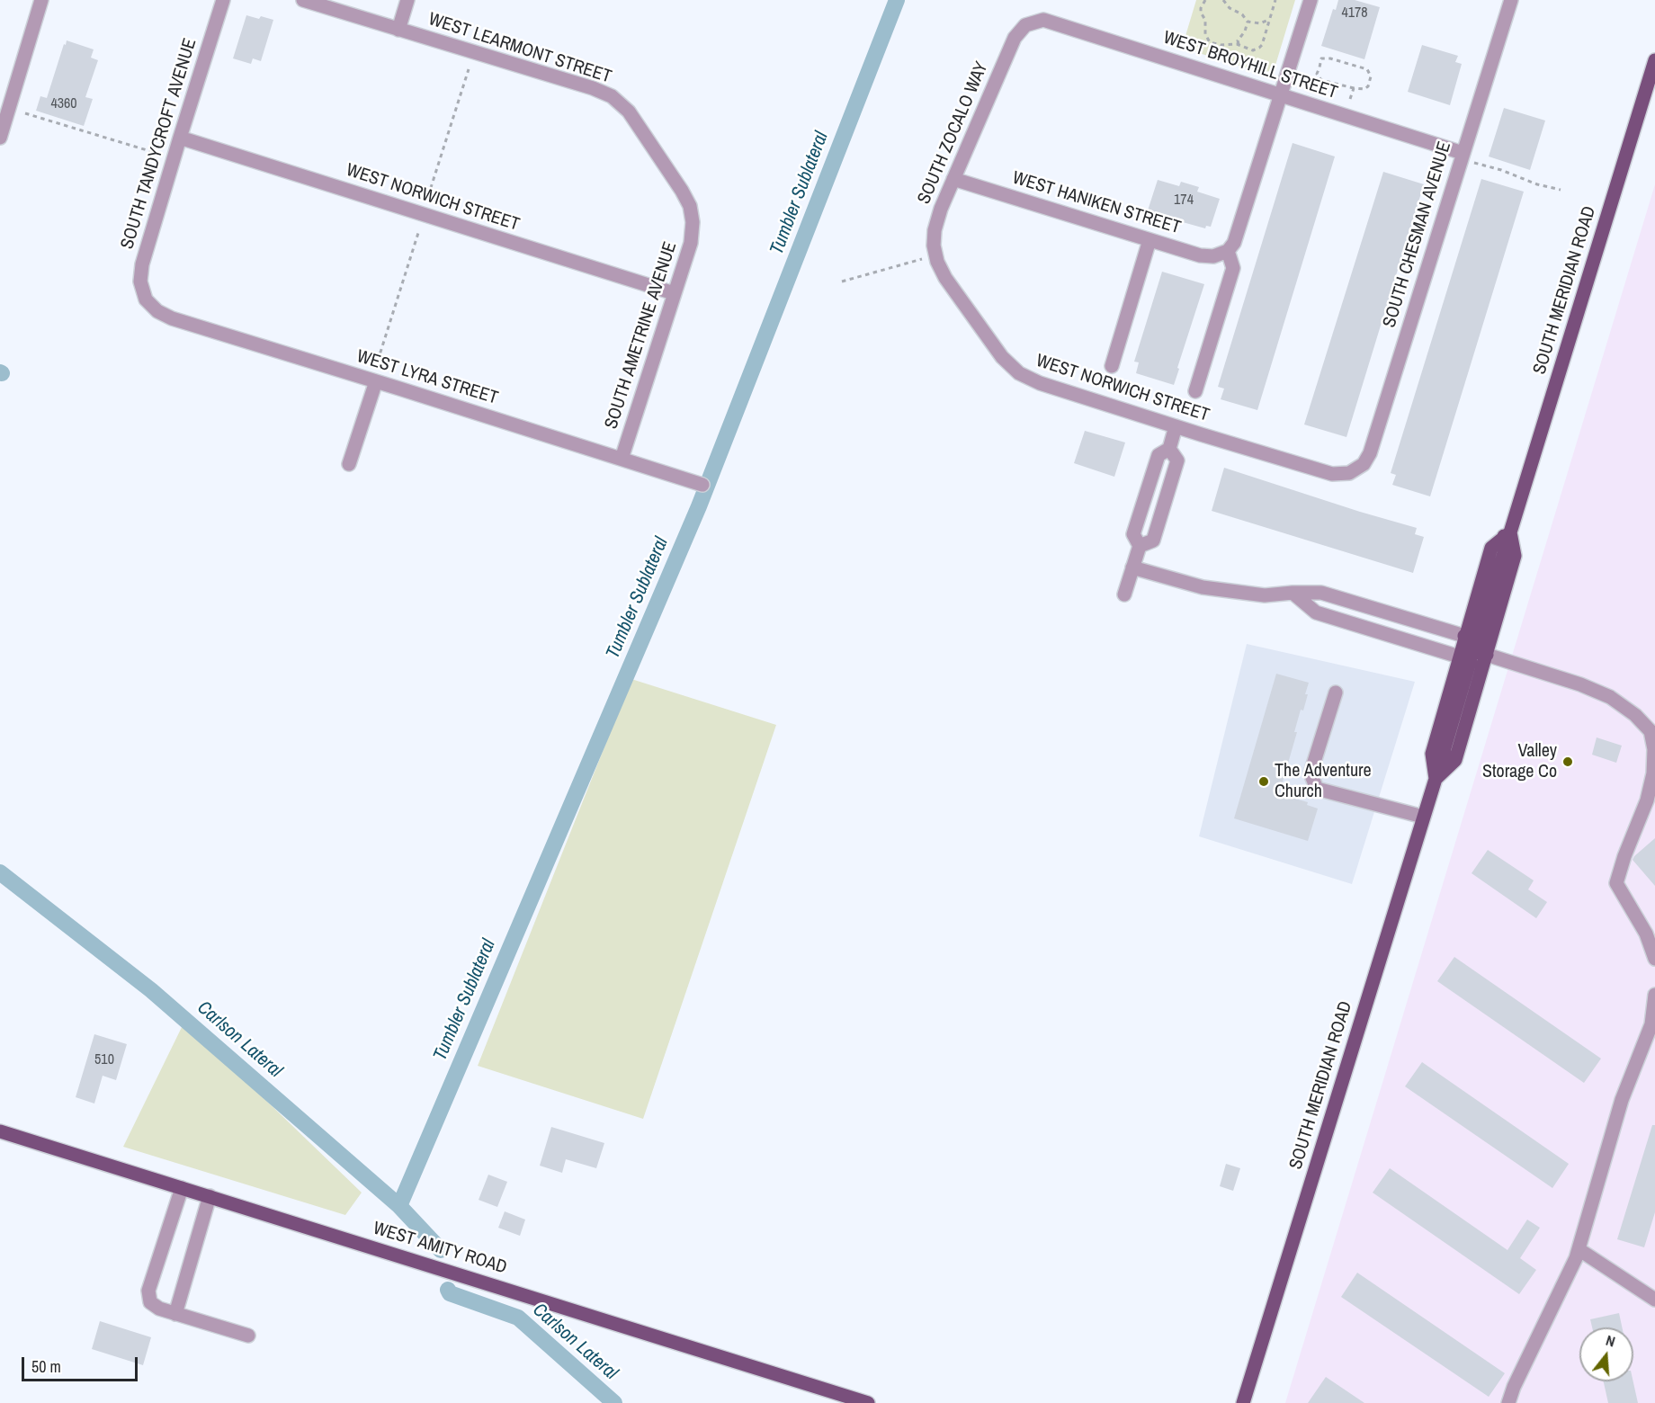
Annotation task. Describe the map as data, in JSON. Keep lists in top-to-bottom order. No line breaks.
{"streets":{"main road":["SOUTH MERIDIAN ROAD","WEST AMITY ROAD"],"street":["WEST LEARMONT STREET","WEST BROYHILL STREET","SOUTH ZOCALO WAY","SOUTH TANDYCROFT AVENUE","WEST NORWICH STREET","WEST HANIKEN STREET","SOUTH CHESMAN AVENUE","SOUTH AMETRINE AVENUE","WEST LYRA STREET"]},"crossings":[["WEST LEARMONT STREET","SOUTH AMETRINE AVENUE"],["WEST BROYHILL STREET","SOUTH ZOCALO WAY"],["WEST BROYHILL STREET","SOUTH CHESMAN AVENUE"],["SOUTH ZOCALO WAY","WEST NORWICH STREET"],["SOUTH ZOCALO WAY","WEST HANIKEN STREET"],["SOUTH TANDYCROFT AVENUE","WEST NORWICH STREET"],["SOUTH TANDYCROFT AVENUE","WEST LYRA STREET"],["WEST NORWICH STREET","SOUTH CHESMAN AVENUE"],["WEST NORWICH STREET","SOUTH AMETRINE AVENUE"],["SOUTH AMETRINE AVENUE","WEST LYRA STREET"]],"water":["Tumbler Sublateral","Carlson Lateral"],"places":["Valley Storage Co","The Adventure Church"],"house_numbers":["4178","4360","174","510"],"scale_bar":"50 m","north":"top"}
